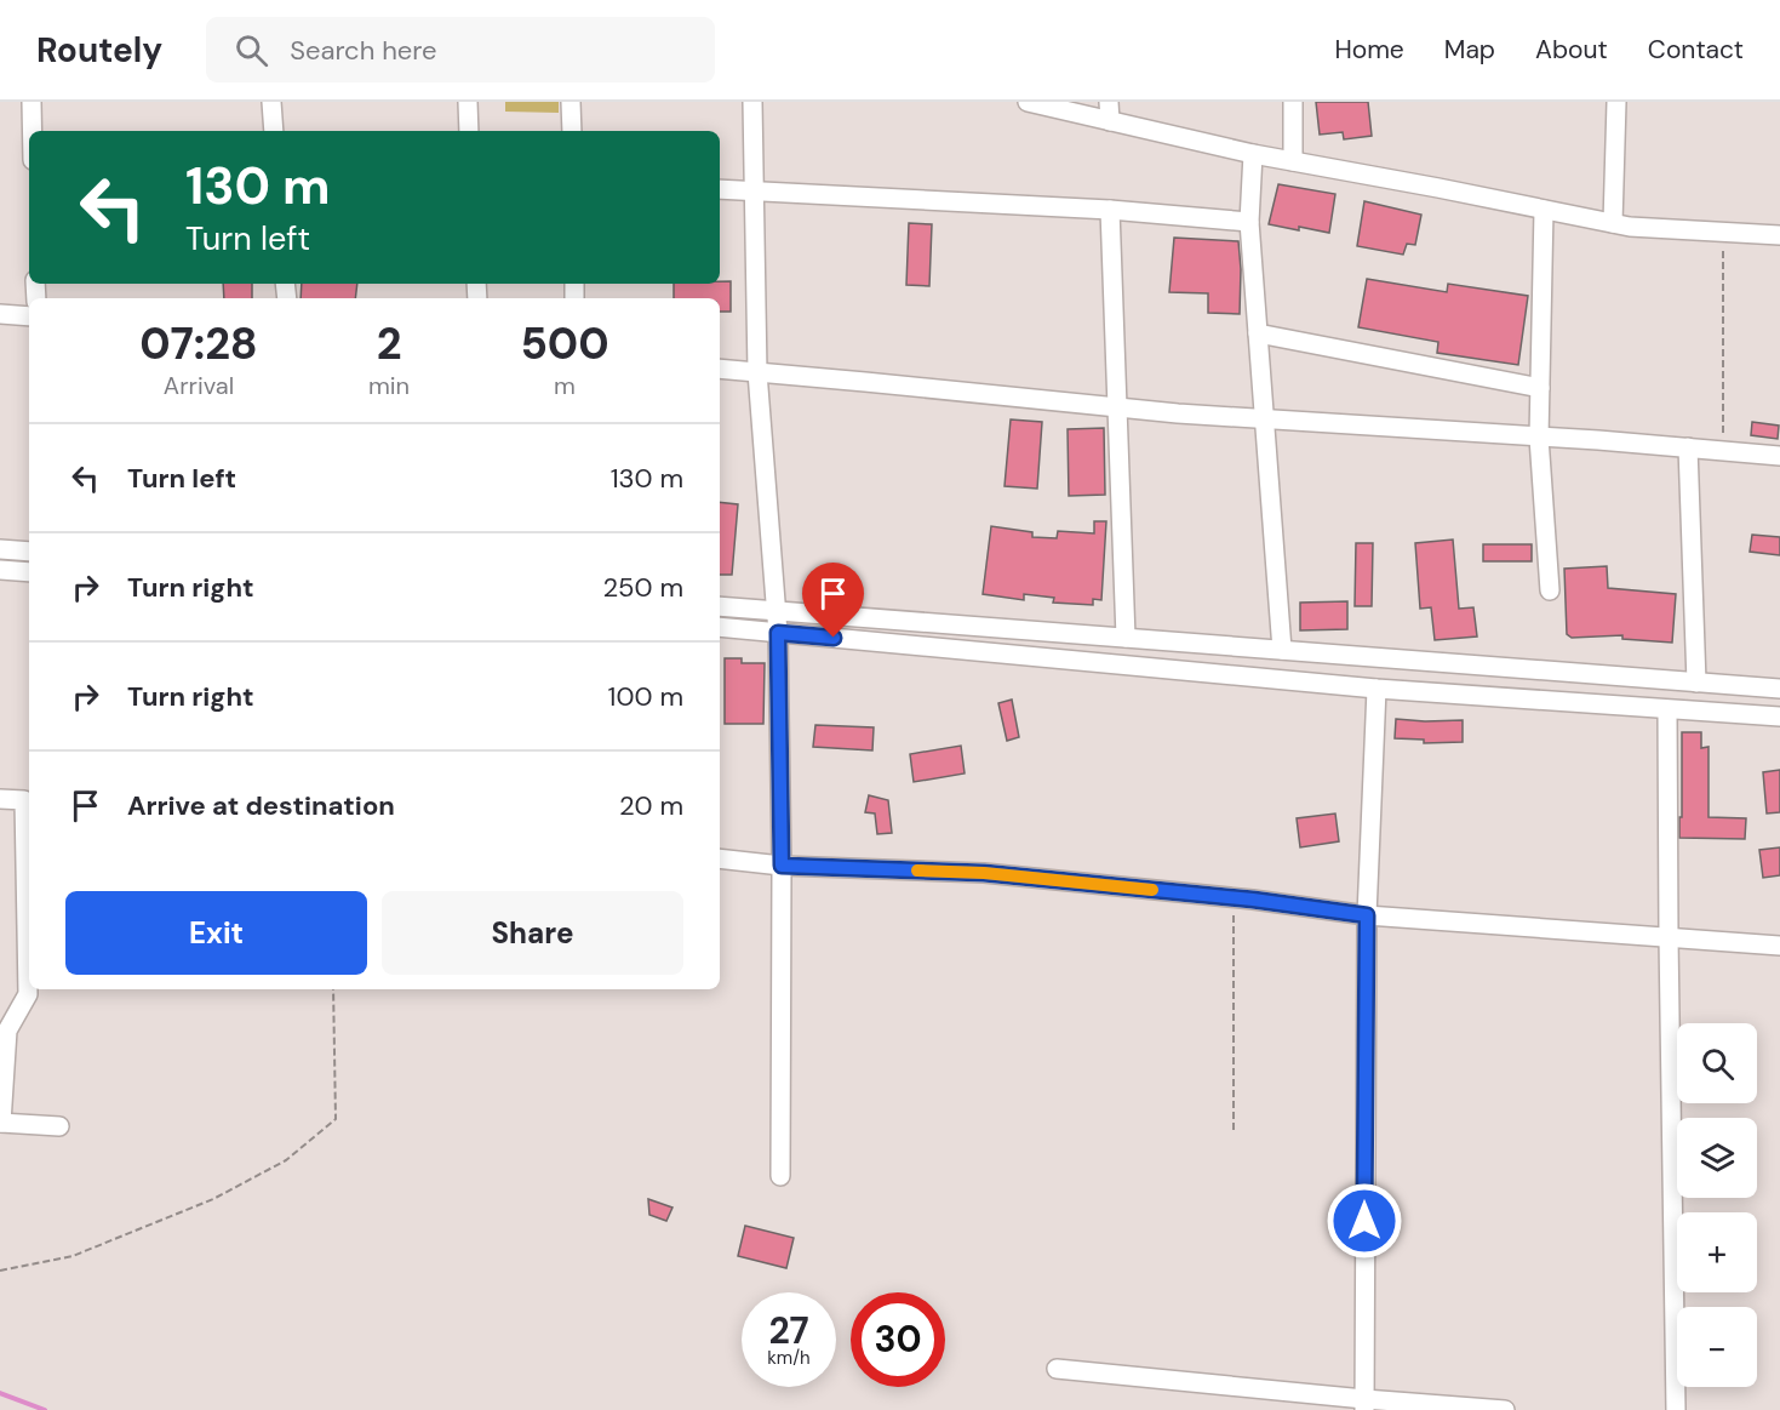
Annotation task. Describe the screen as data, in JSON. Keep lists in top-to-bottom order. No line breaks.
{"page":{"header":"Routely","search":"Search here","nav":["Home","Map","About","Contact"],"turn":["130 m","Turn left"],"eta":["07:28","Arrival","2","min","500","m"],"list":[{"name":"Turn left","value":"130 m"},{"name":"Turn right","value":"250 m"},{"name":"Turn right","value":"100 m"},{"name":"Arrive at destination","value":"20 m"}],"buttons":["Exit","Share"],"map_buttons":["+","−"],"speed":"27 km/h","limit":"30"}}
